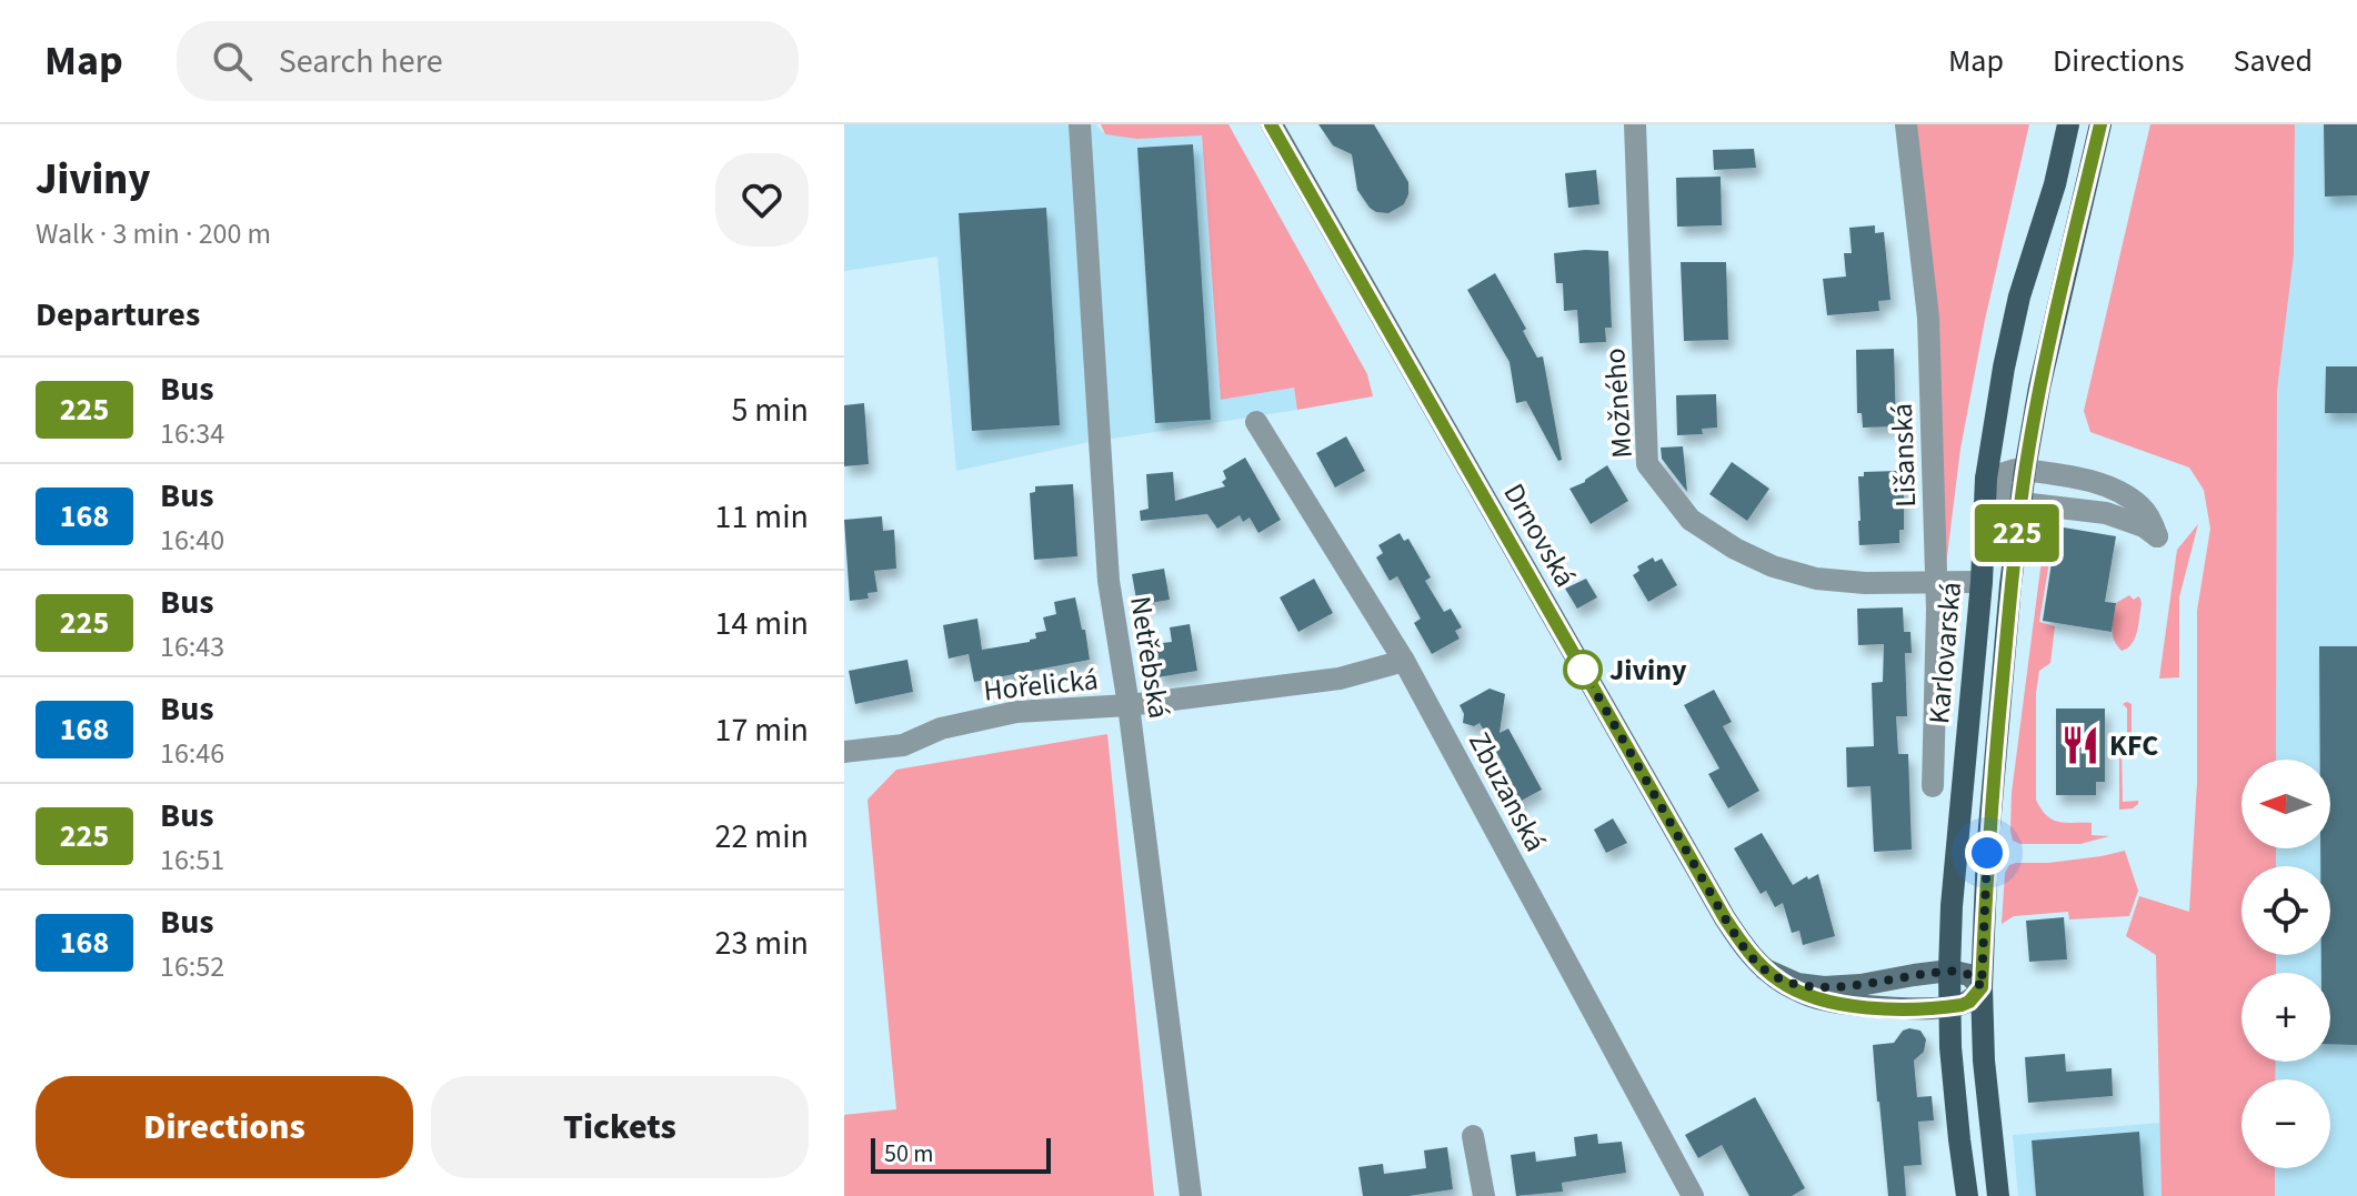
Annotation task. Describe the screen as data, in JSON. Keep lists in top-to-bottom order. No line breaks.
{"streets":{"main road":["Drnovská","Karlovarská"],"street":["Možného","Lišanská","Netřebská","Hořelická","Zbuzanská"]},"crossings":[["Možného","Lišanská"],["Možného","Karlovarská"],["Drnovská","Karlovarská"],["Netřebská","Hořelická"],["Hořelická","Zbuzanská"]],"places":{"other":["Jiviny"],"restaurant":["KFC"]},"lines":["bus line 225"],"scale_bar":"50 m","north":"left","page":{"header":"Map","search":"Search here","nav":["Map","Directions","Saved"],"heading":[["Jiviny","Walk · 3 min · 200 m"],"Departures"],"on_map":"225","list":[{"mark":"225","name":"Bus","note":"16:34","value":"5 min"},{"mark":"168","name":"Bus","note":"16:40","value":"11 min"},{"mark":"225","name":"Bus","note":"16:43","value":"14 min"},{"mark":"168","name":"Bus","note":"16:46","value":"17 min"},{"mark":"225","name":"Bus","note":"16:51","value":"22 min"},{"mark":"168","name":"Bus","note":"16:52","value":"23 min"}],"map_buttons":["+","−"],"buttons":["Directions","Tickets"],"scale":"50 m"}}
